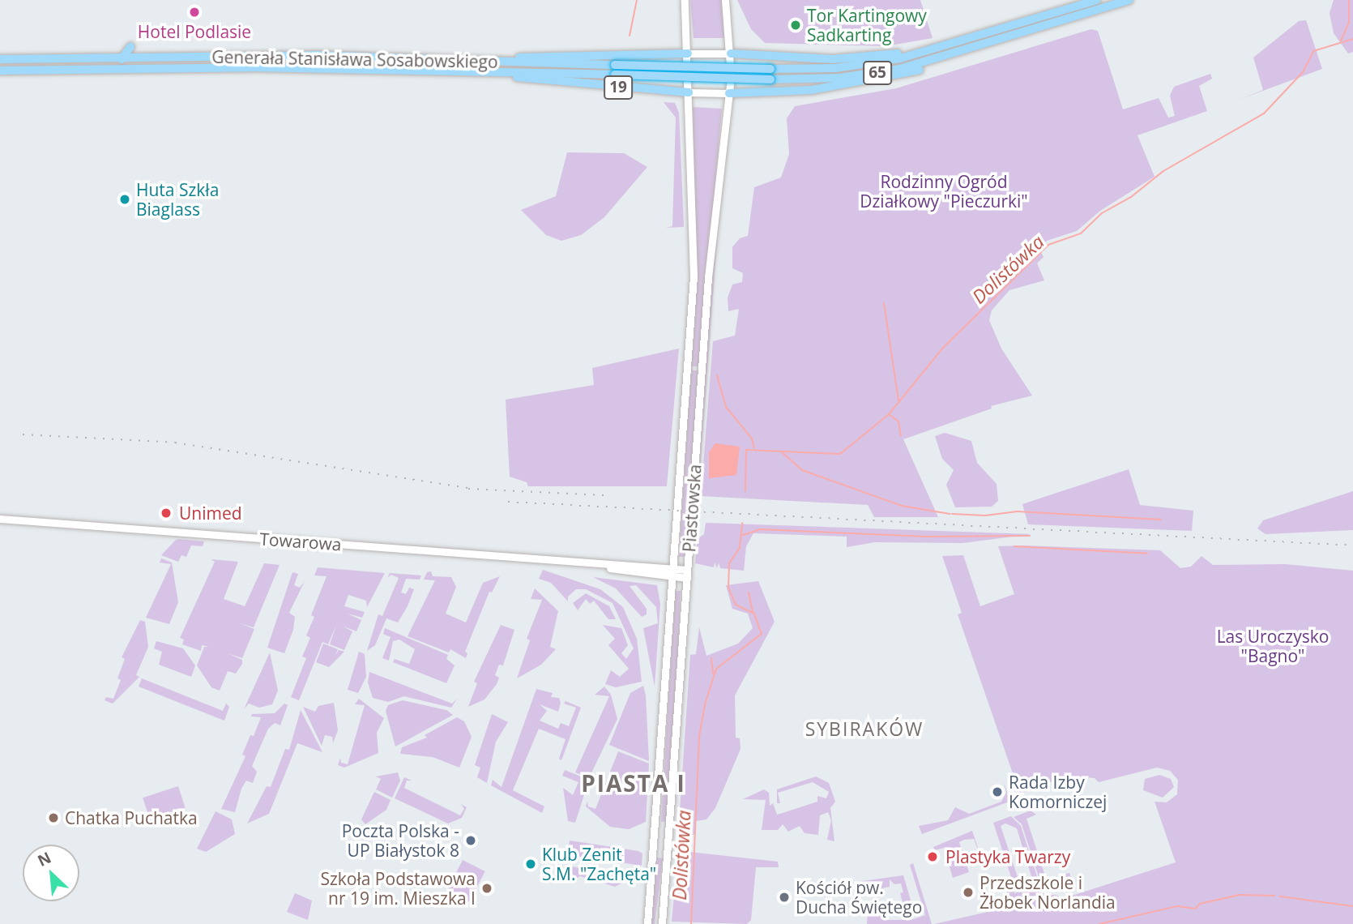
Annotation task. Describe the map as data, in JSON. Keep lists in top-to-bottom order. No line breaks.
{"streets":{"highway":["Generała Stanisława Sosabowskiego","65","19"],"main road":["Piastowska","Towarowa"]},"crossings":[["Generała Stanisława Sosabowskiego","65"],["Generała Stanisława Sosabowskiego","19"],["19","Piastowska"],["Piastowska","Towarowa"]],"districts":["SYBIRAKÓW","PIASTA I"],"water":["Dolistówka"],"parks":["Rodzinny Ogród Działkowy \"Pieczurki\"","Las Uroczysko \"Bagno\""],"places":["Hotel Podlasie","Tor Kartingowy Sadkarting","Huta Szkła Biaglass","Unimed","Rada Izby Komorniczej","Chatka Puchatka","Poczta Polska - UP Białystok 8","Plastyka Twarzy","Klub Zenit S.M. \"Zachęta\"","Szkoła Podstawowa nr 19 im. Mieszka I","Przedszkole i Żłobek Norlandia","Kościół pw. Ducha Świętego"],"north":"top left"}
